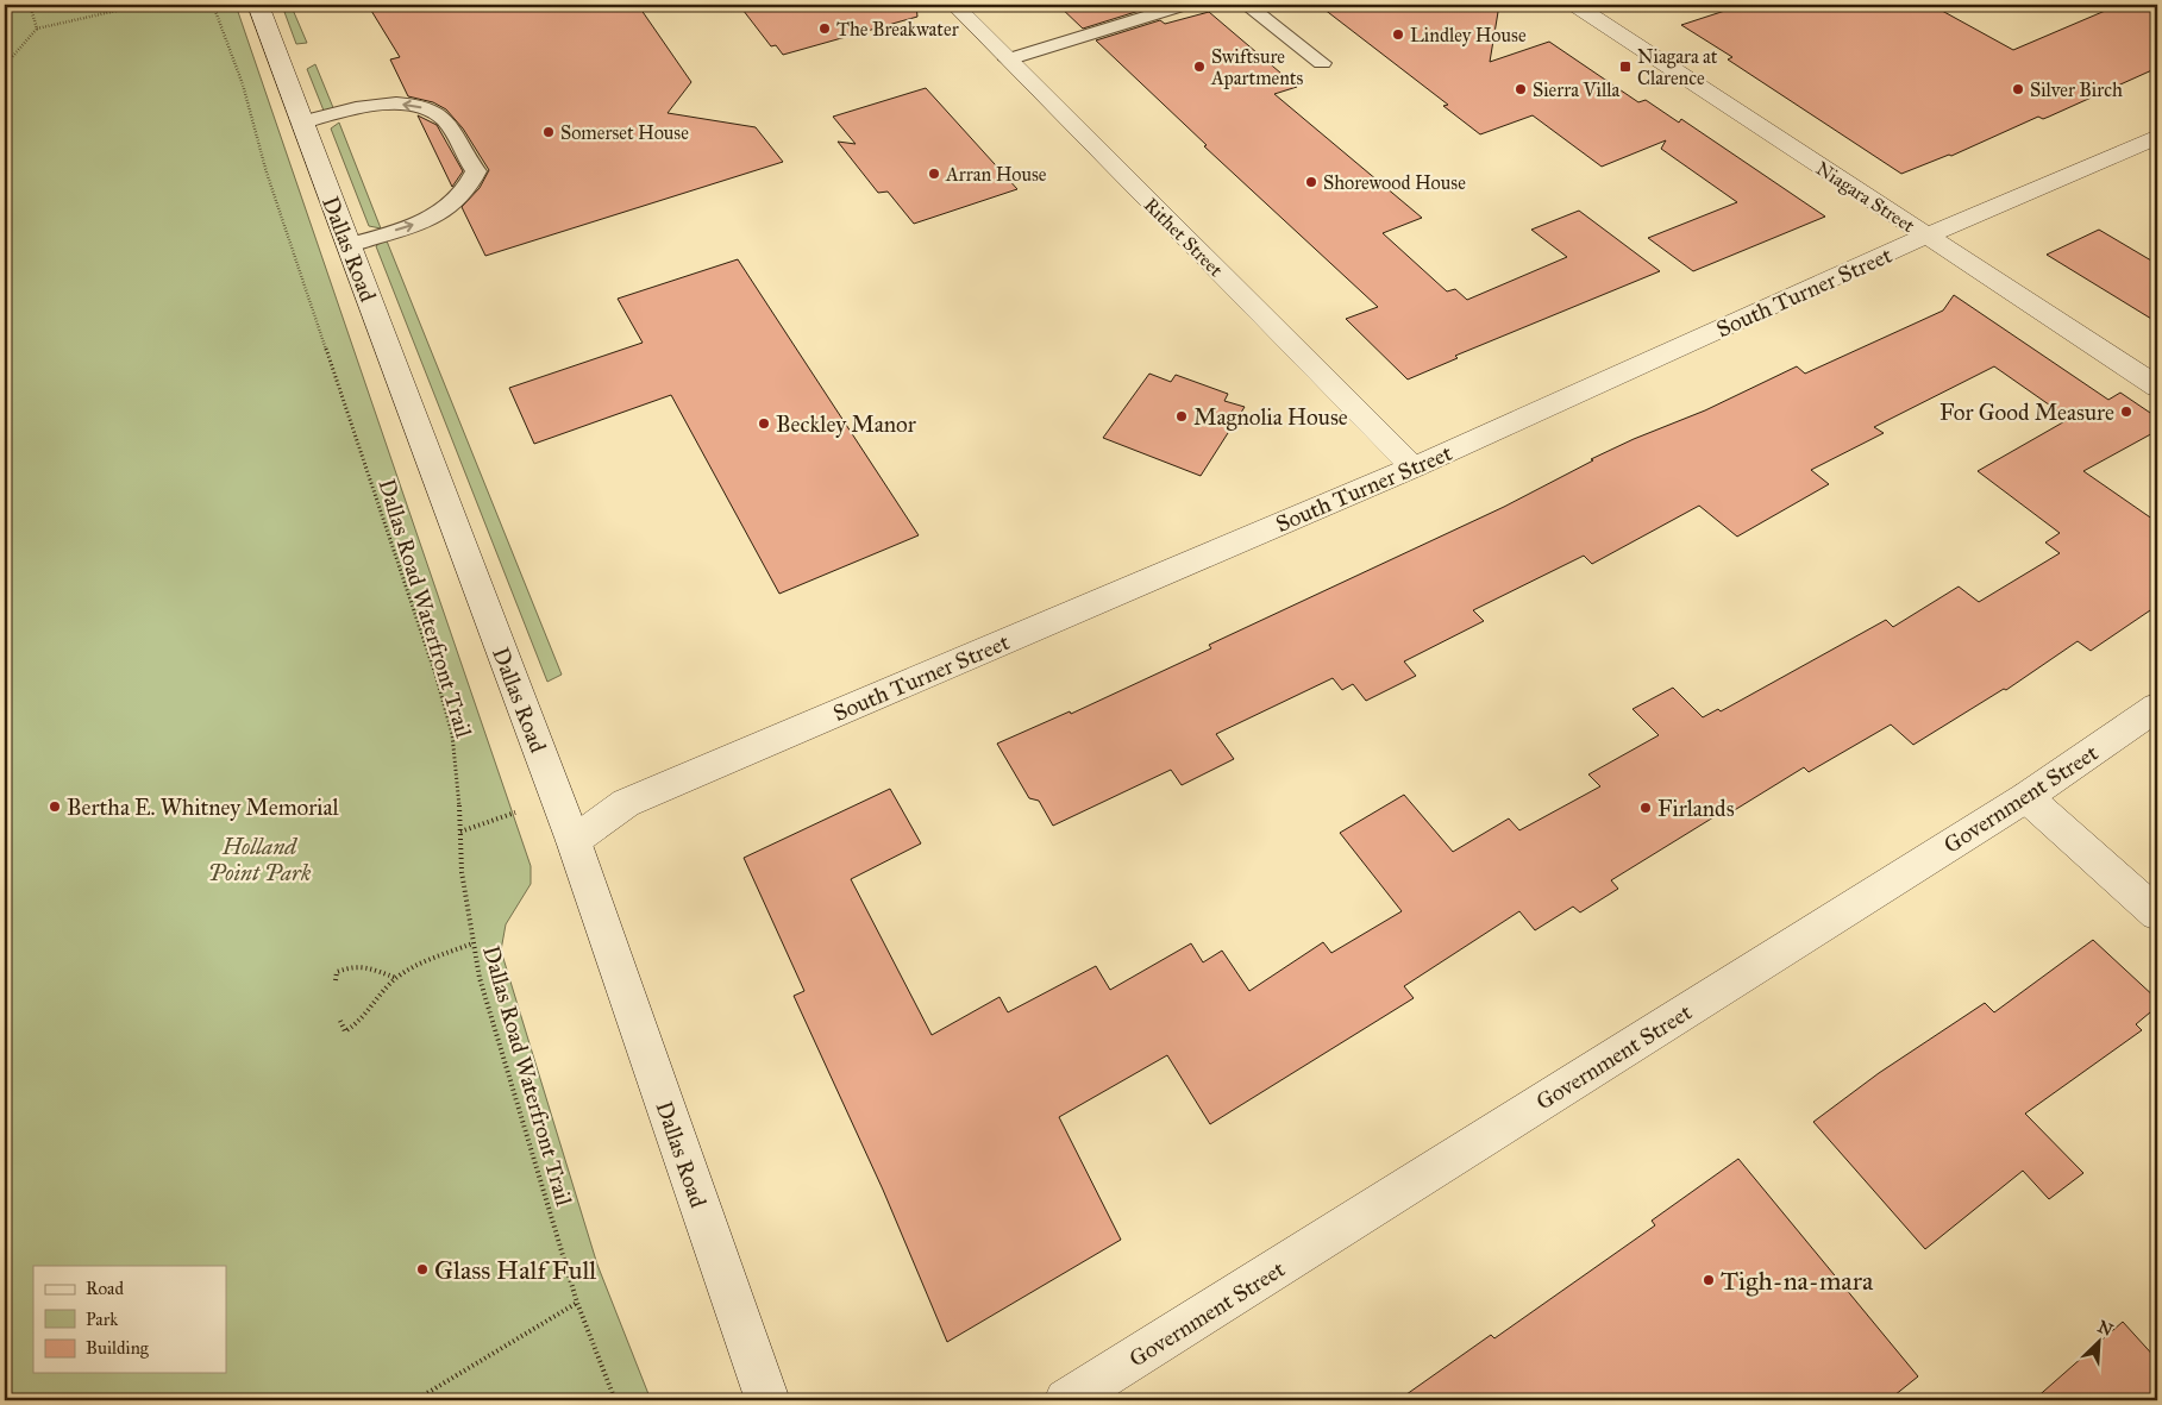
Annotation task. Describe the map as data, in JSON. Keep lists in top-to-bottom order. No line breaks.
{"streets":{"street":["Niagara Street","Rithet Street","Dallas Road","South Turner Street","Government Street"],"path":["Dallas Road Waterfront Trail"]},"crossings":[["Niagara Street","South Turner Street"],["Rithet Street","South Turner Street"],["Dallas Road","South Turner Street"]],"parks":["Holland Point Park"],"places":{"other":["The Breakwater","Lindley House","Swiftsure Apartments","Sierra Villa","Silver Birch","Somerset House","Arran House","Shorewood House","For Good Measure","Magnolia House","Beckley Manor","Bertha E. Whitney Memorial","Firlands","Glass Half Full","Tigh-na-mara"],"transit":["Niagara at Clarence"]},"legend":["Road","Park","Building"],"north":"top right"}
